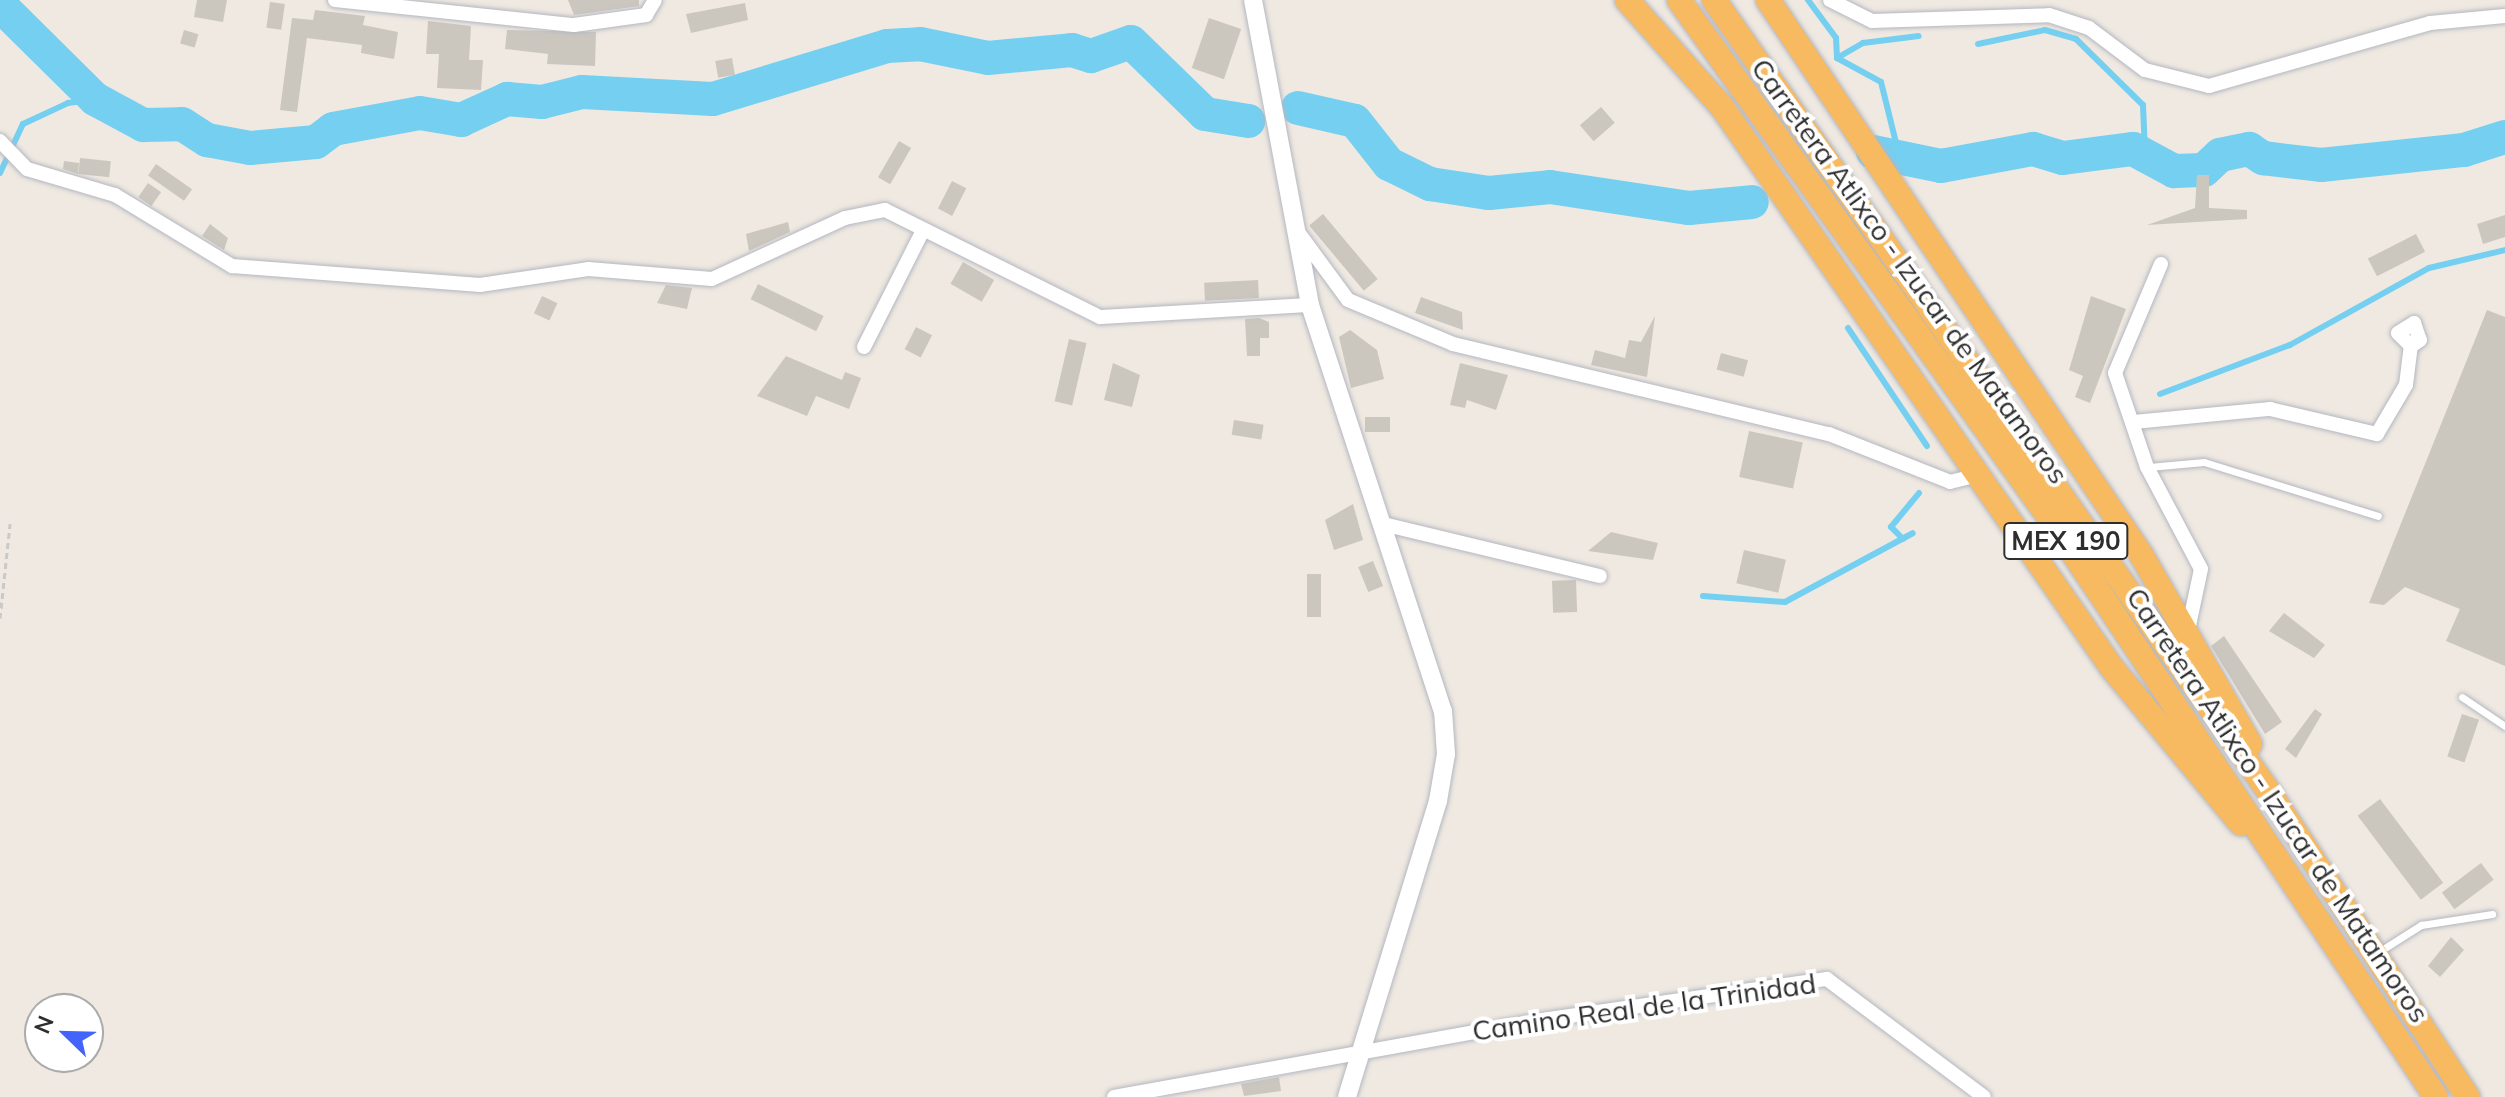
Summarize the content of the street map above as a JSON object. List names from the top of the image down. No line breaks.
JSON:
{"streets":{"highway":["Carretera Atlixco - Izucar de Matamoros","MEX 190"],"street":["Camino Real de la Trinidad"]},"north":"top left"}
